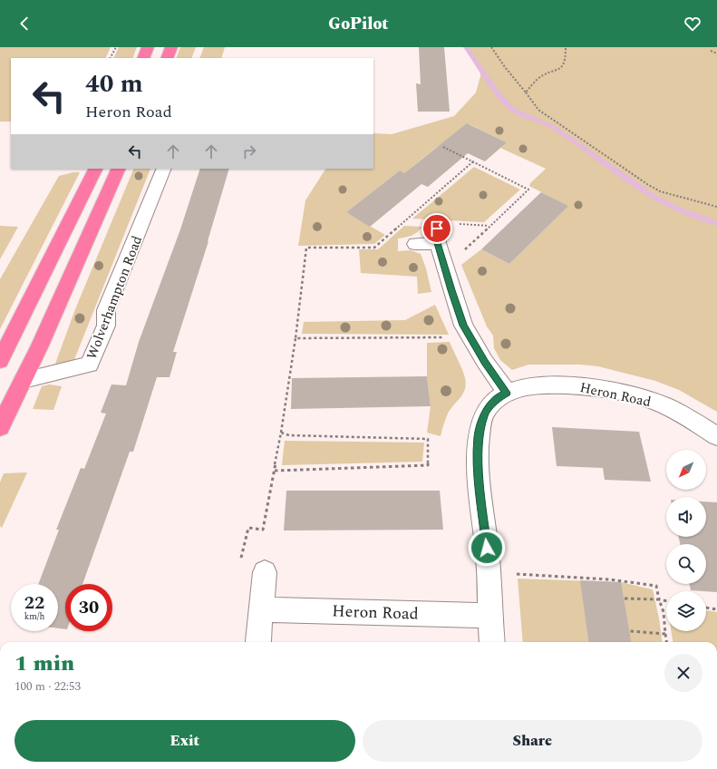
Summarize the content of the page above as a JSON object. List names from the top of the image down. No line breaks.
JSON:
{"streets":{"street":["Wolverhampton Road","Heron Road"]},"north":"bottom left","page":{"header":"GoPilot","turn":["40 m","Heron Road"],"speed":"22 km/h","limit":"30","heading":["1 min","100 m · 22:53"],"buttons":["Exit","Share"]}}
